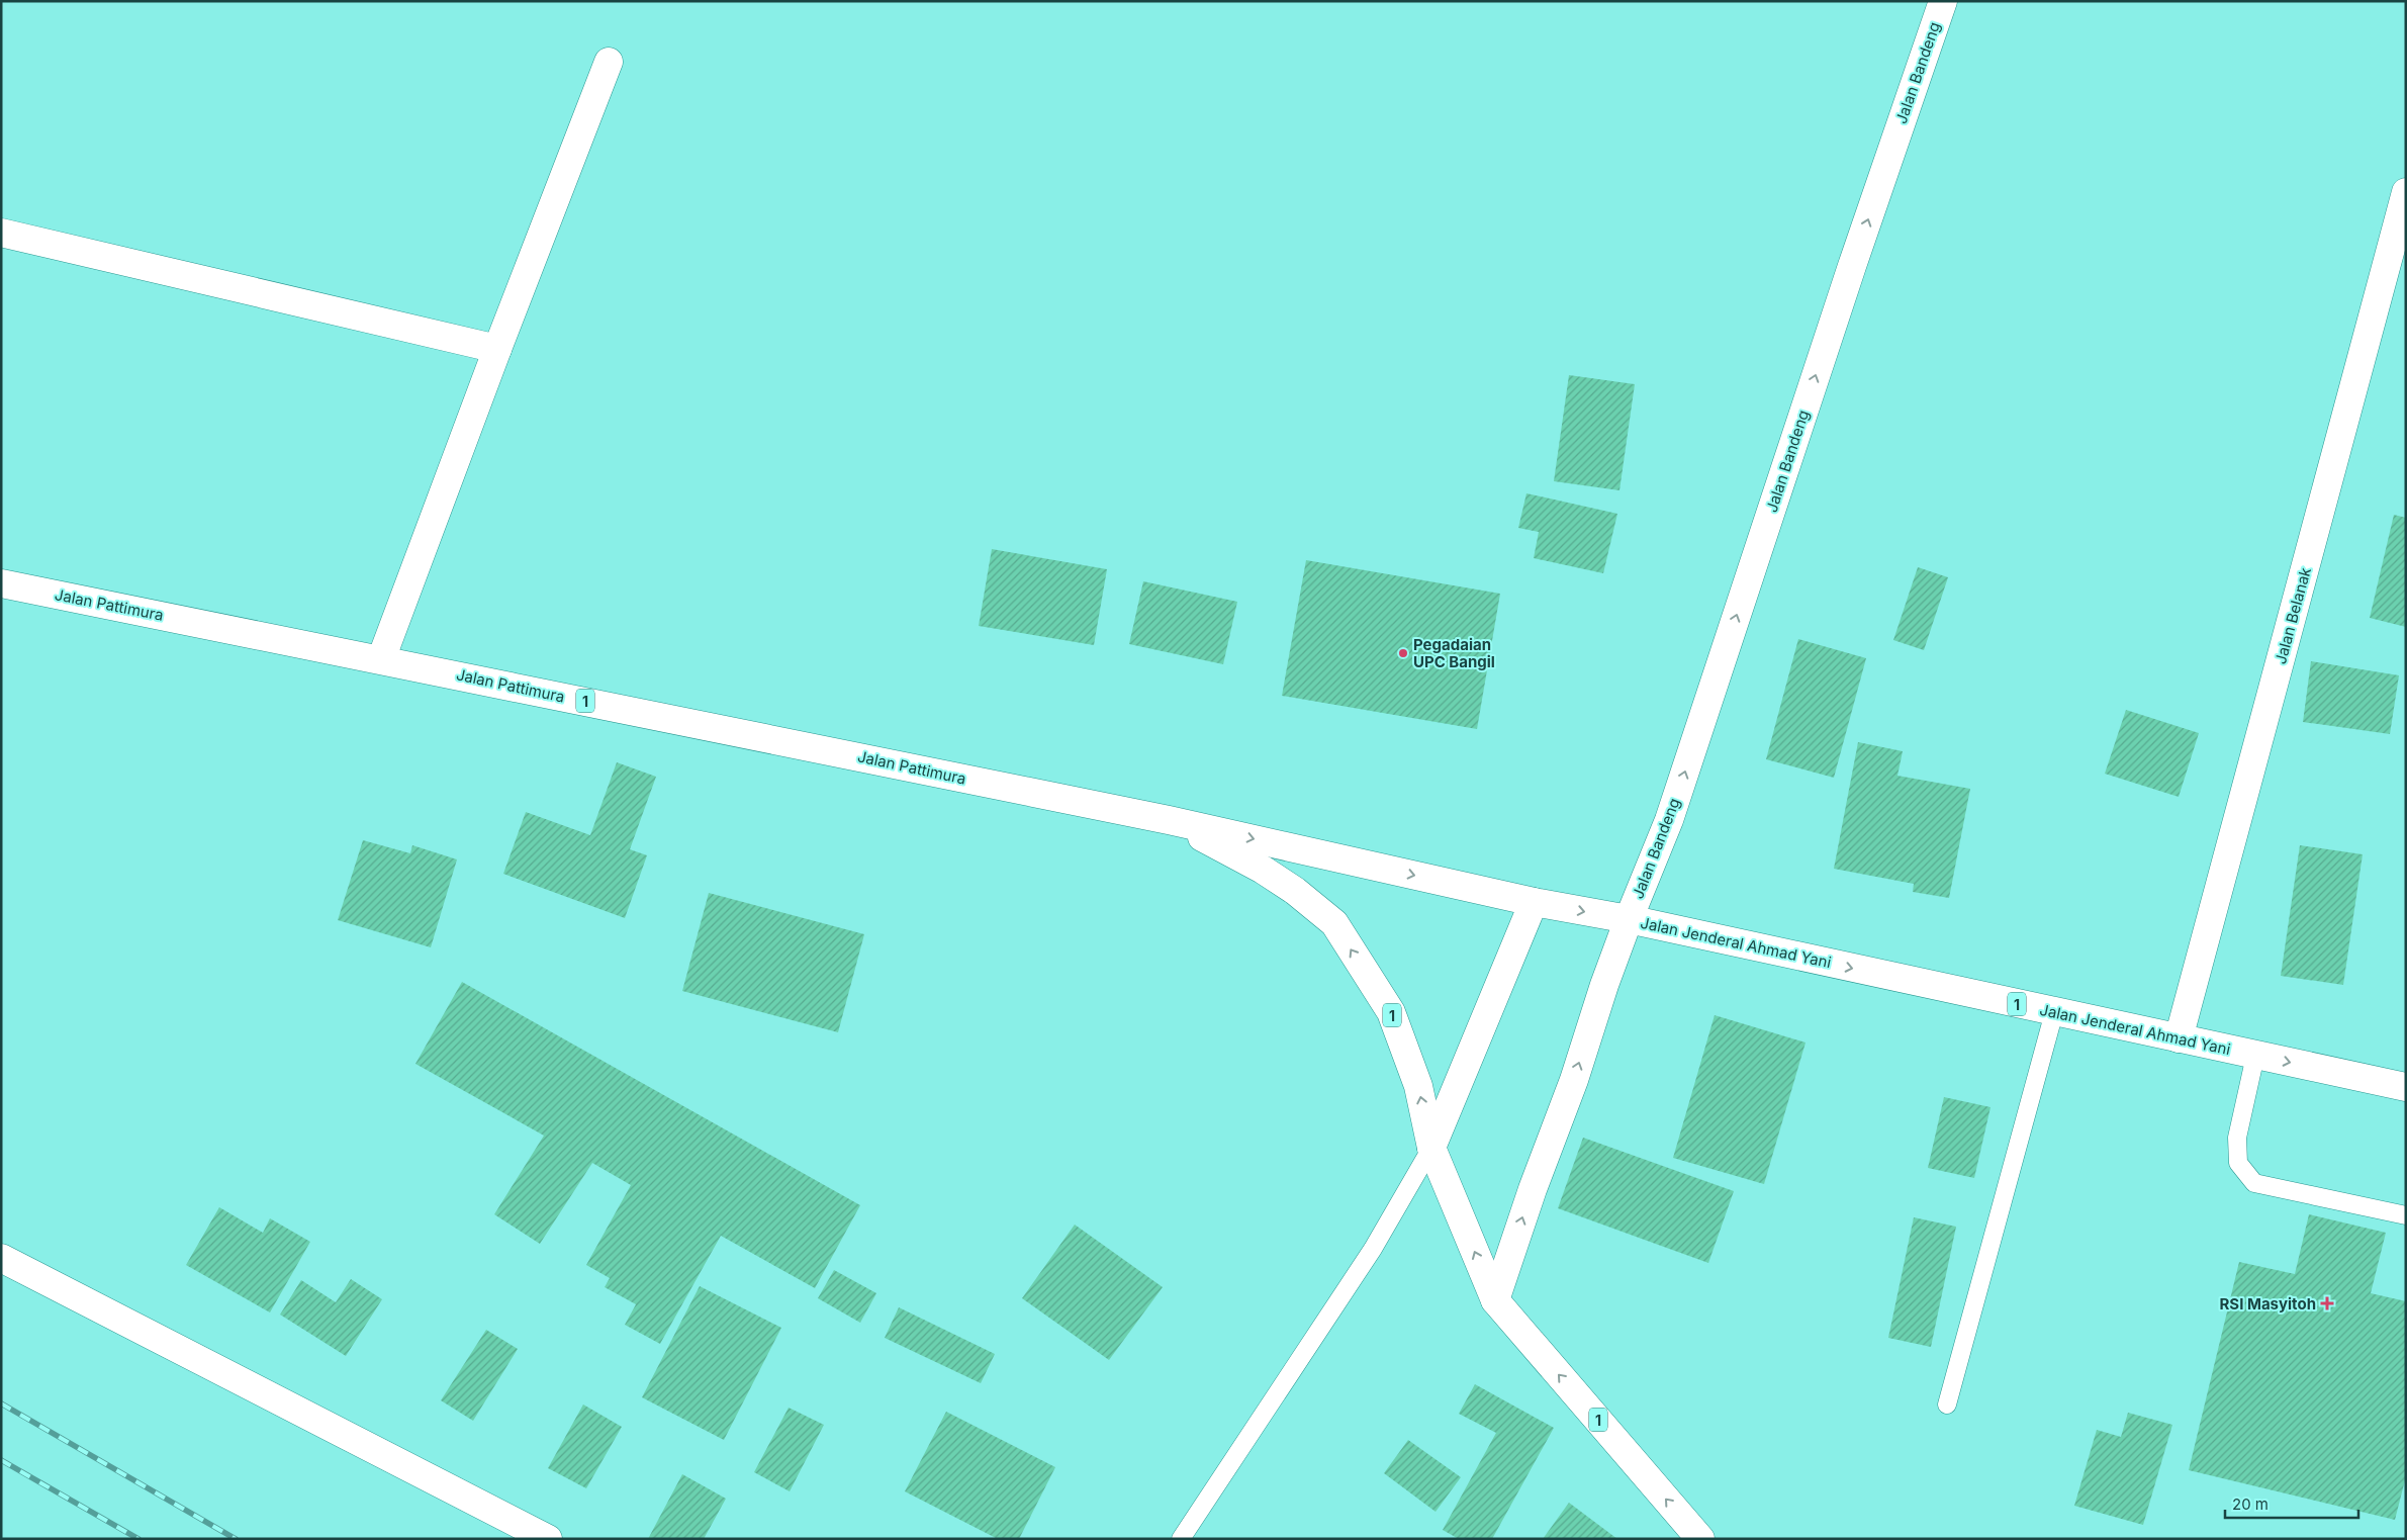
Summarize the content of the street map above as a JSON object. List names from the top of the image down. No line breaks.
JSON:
{"streets":{"main road":["Jalan Bandeng","Jalan Pattimura","Jalan Belanak","1","Jalan Jenderal Ahmad Yani"]},"crossings":[["Jalan Bandeng","1"],["Jalan Bandeng","Jalan Jenderal Ahmad Yani"],["Jalan Pattimura","1"],["Jalan Belanak","Jalan Jenderal Ahmad Yani"],["1","Jalan Jenderal Ahmad Yani"]],"one_way":["Jalan Bandeng","Jalan Jenderal Ahmad Yani"],"places":{"other":["Pegadaian UPC Bangil"],"health":["RSI Masyitoh"]},"scale_bar":"20 m"}
